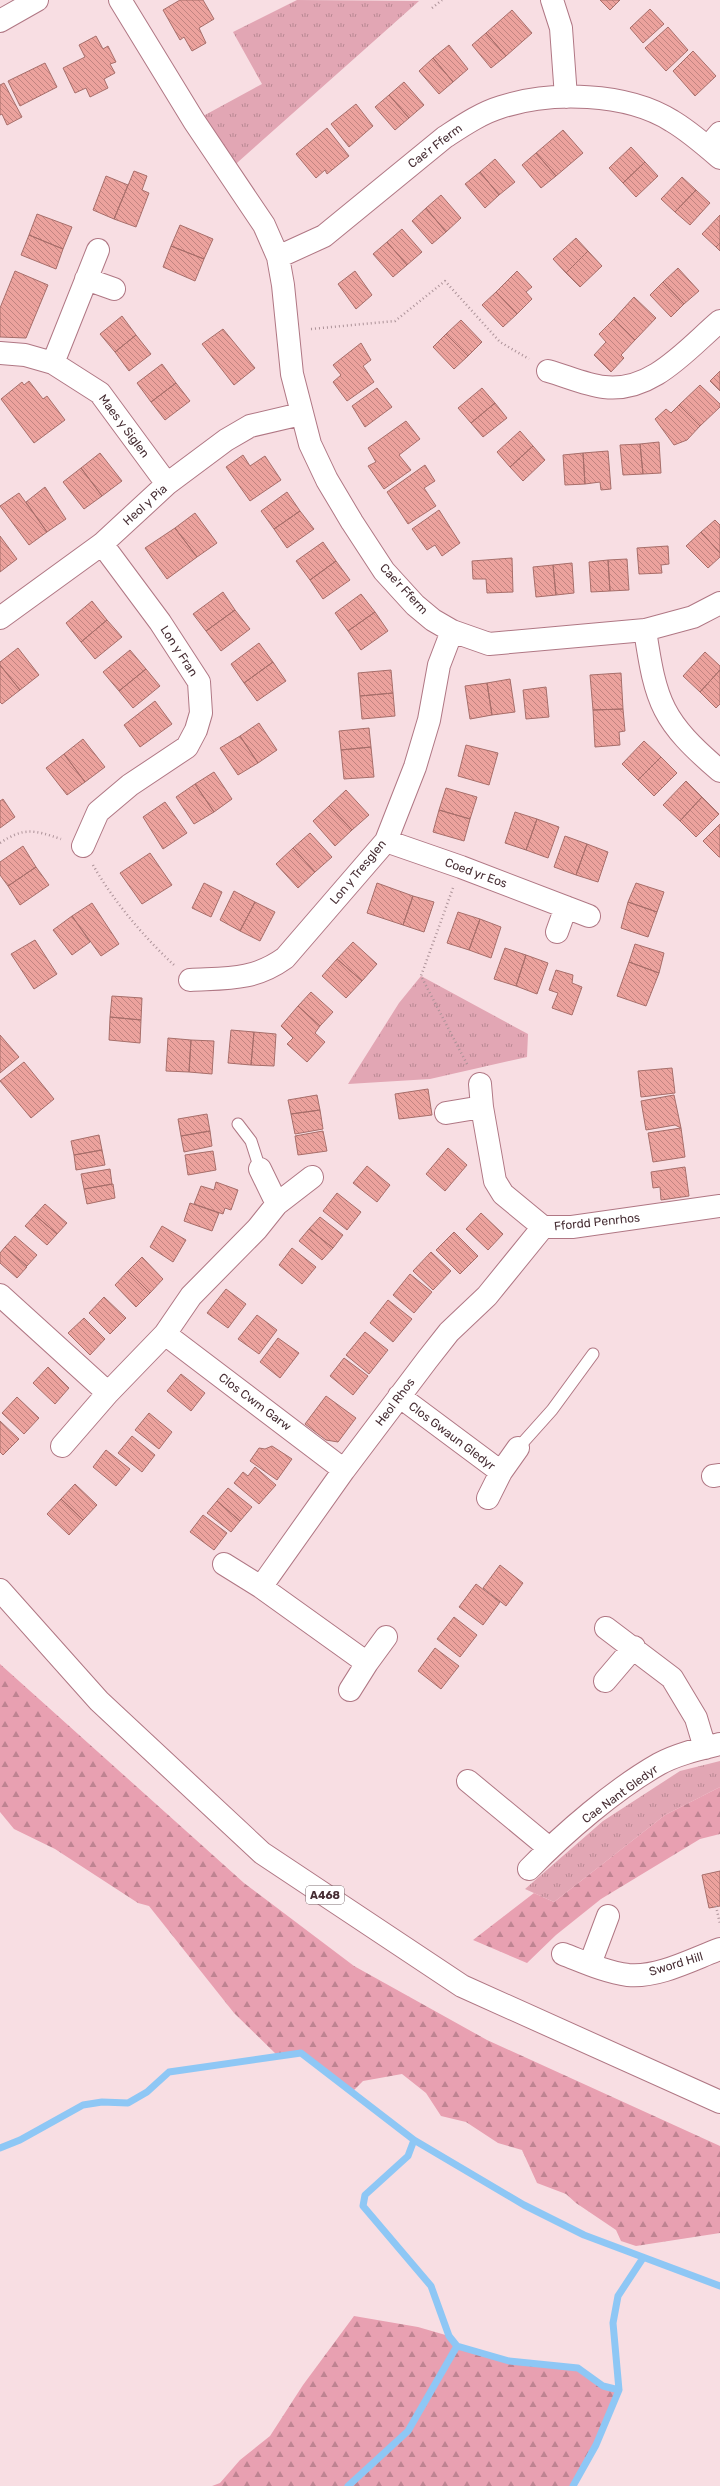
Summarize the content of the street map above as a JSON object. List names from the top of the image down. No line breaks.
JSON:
{"streets":{"street":["Cae'r Fferm","Maes y Siglen","Heol y Pia","Lon y Fran","Lon y Tresglen","Coed yr Eos","Ffordd Penrhos","Clos Cwm Garw","Heol Rhos","Clos Gwaun Gledyr","Cae Nant Gledyr","A468","Sword Hill"]},"crossings":[["Cae'r Fferm","Heol y Pia"],["Cae'r Fferm","Lon y Tresglen"],["Maes y Siglen","Heol y Pia"],["Heol y Pia","Lon y Fran"],["Lon y Tresglen","Coed yr Eos"],["Ffordd Penrhos","Heol Rhos"],["Clos Cwm Garw","Heol Rhos"],["Heol Rhos","Clos Gwaun Gledyr"]]}
